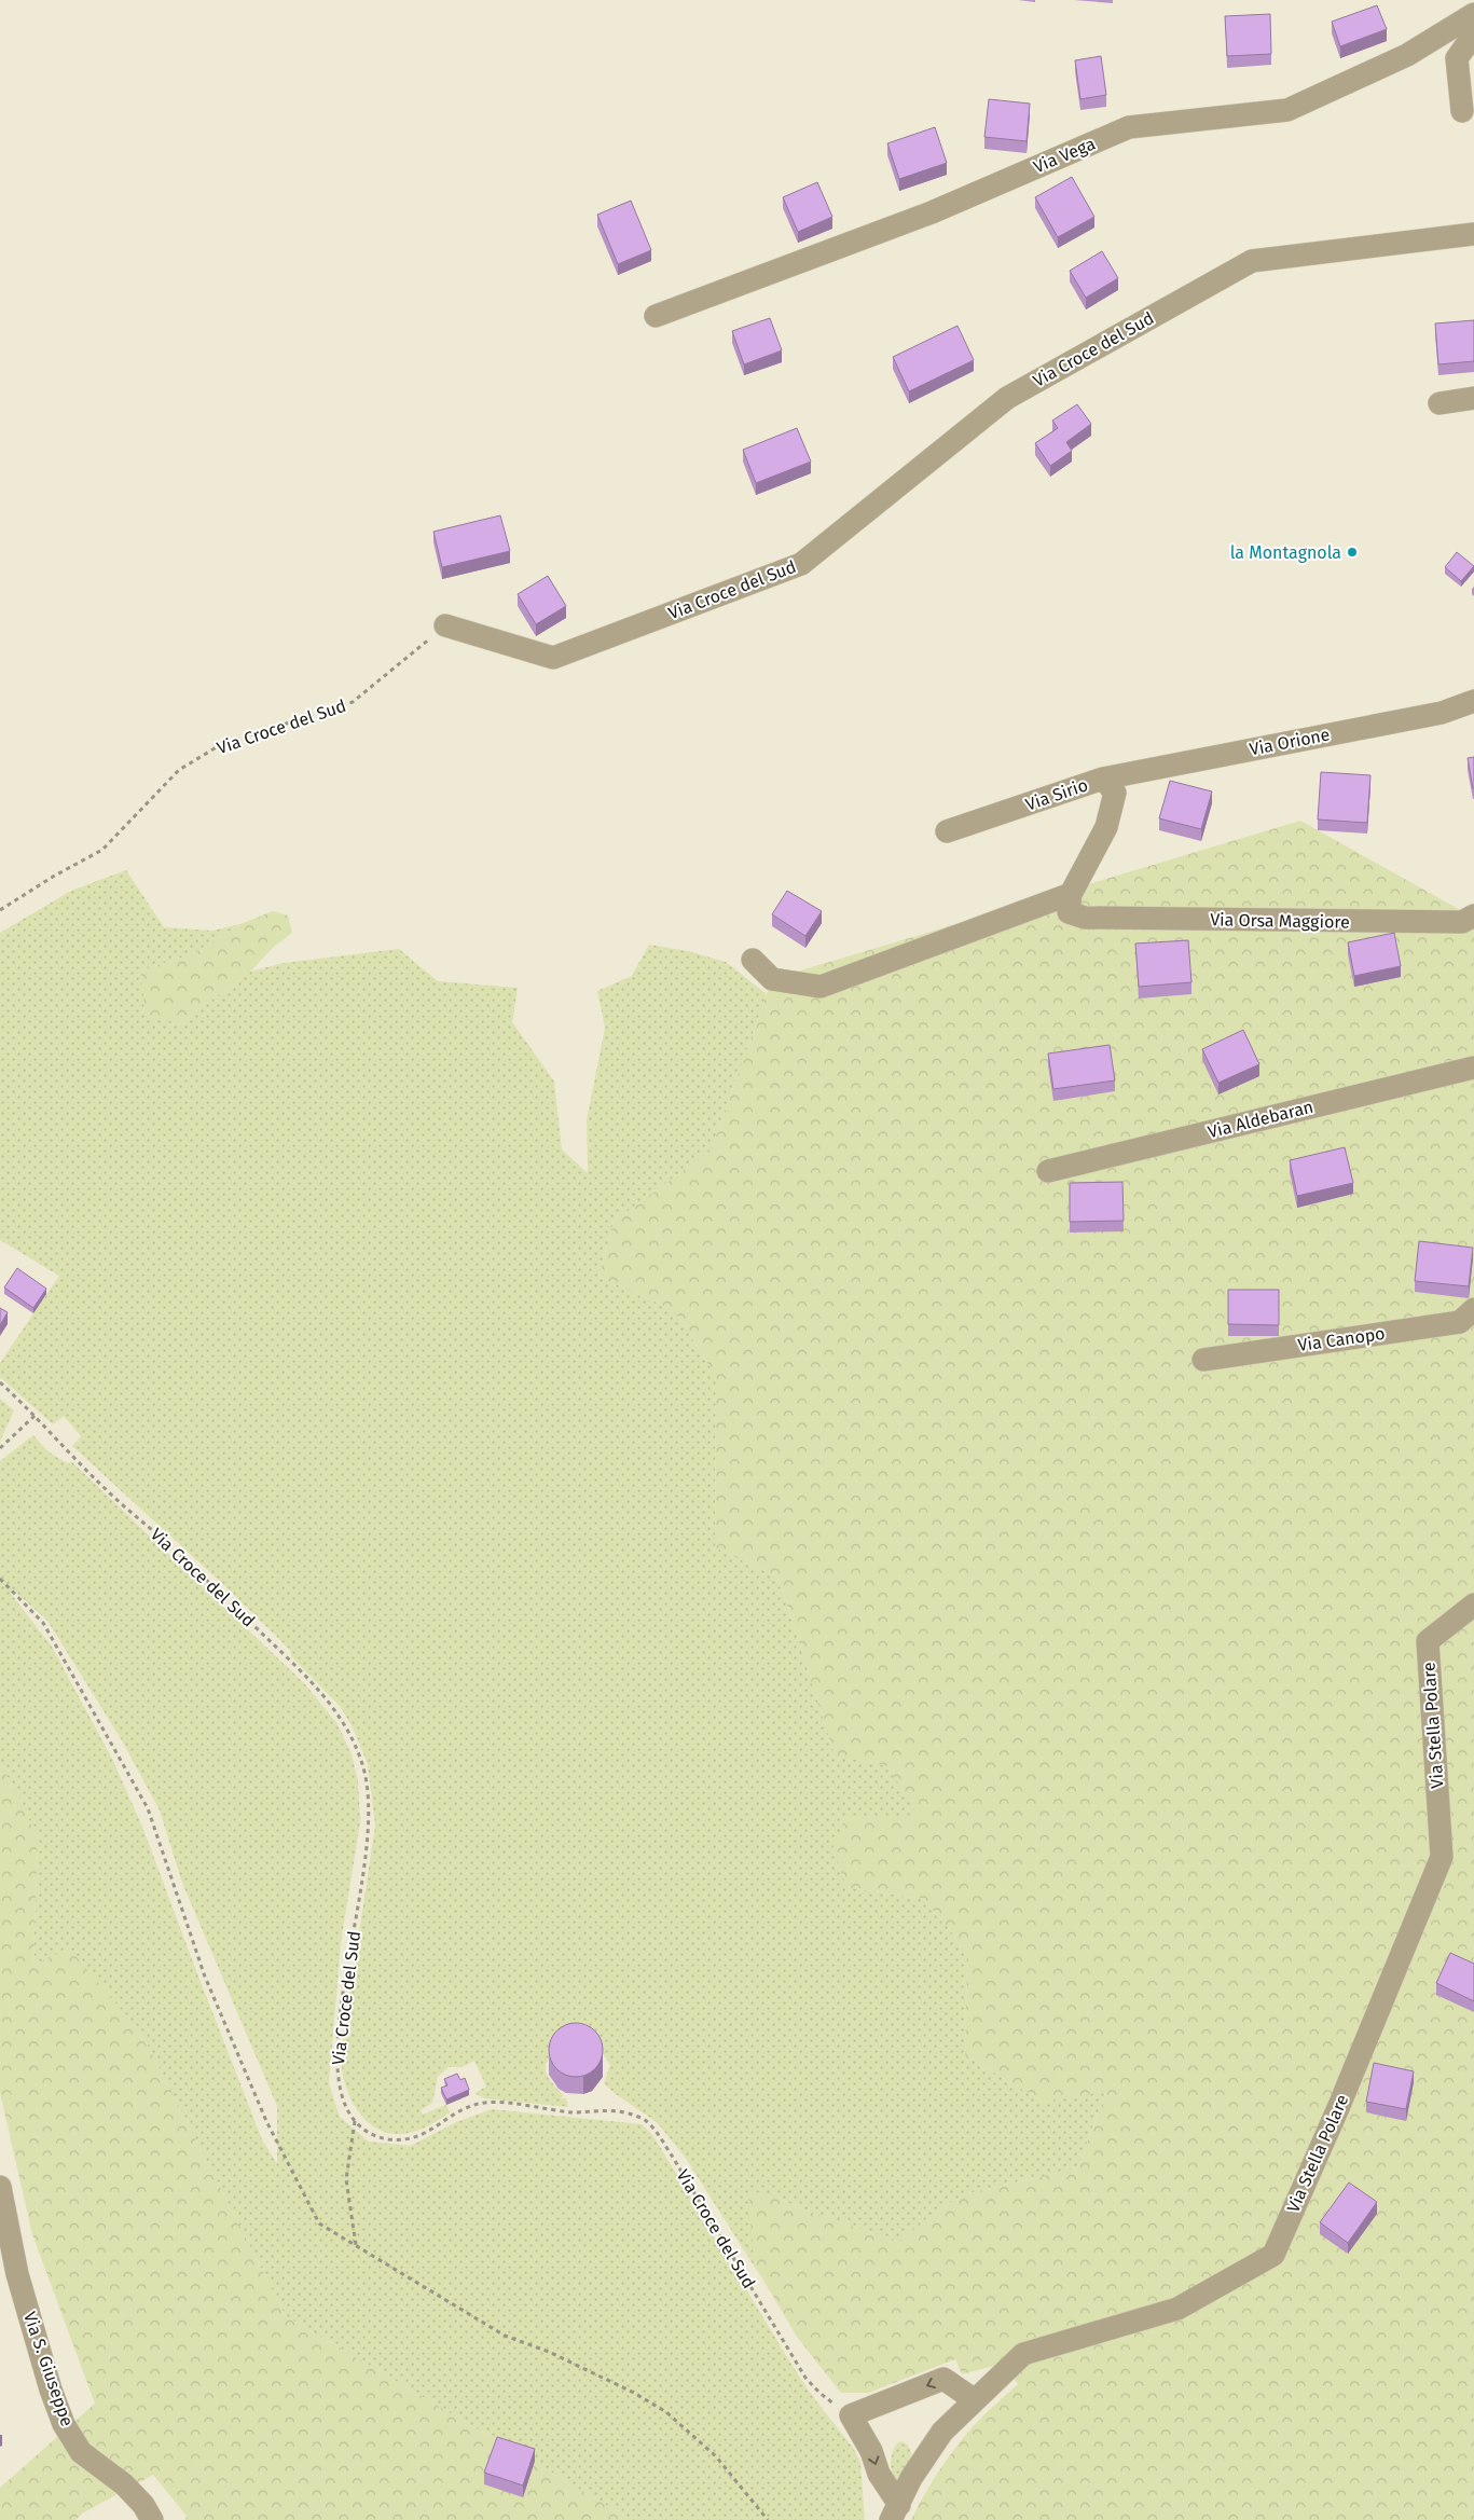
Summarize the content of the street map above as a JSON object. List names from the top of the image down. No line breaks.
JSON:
{"streets":{"street":["Via Vega","Via Croce del Sud","Via Orione","Via Sirio","Via Orsa Maggiore","Via Aldebaran","Via Canopo","Via Stella Polare","Via S. Giuseppe"]},"crossings":[["Via Orione","Via Sirio"],["Via Sirio","Via Orsa Maggiore"]],"places":["la Montagnola"]}
